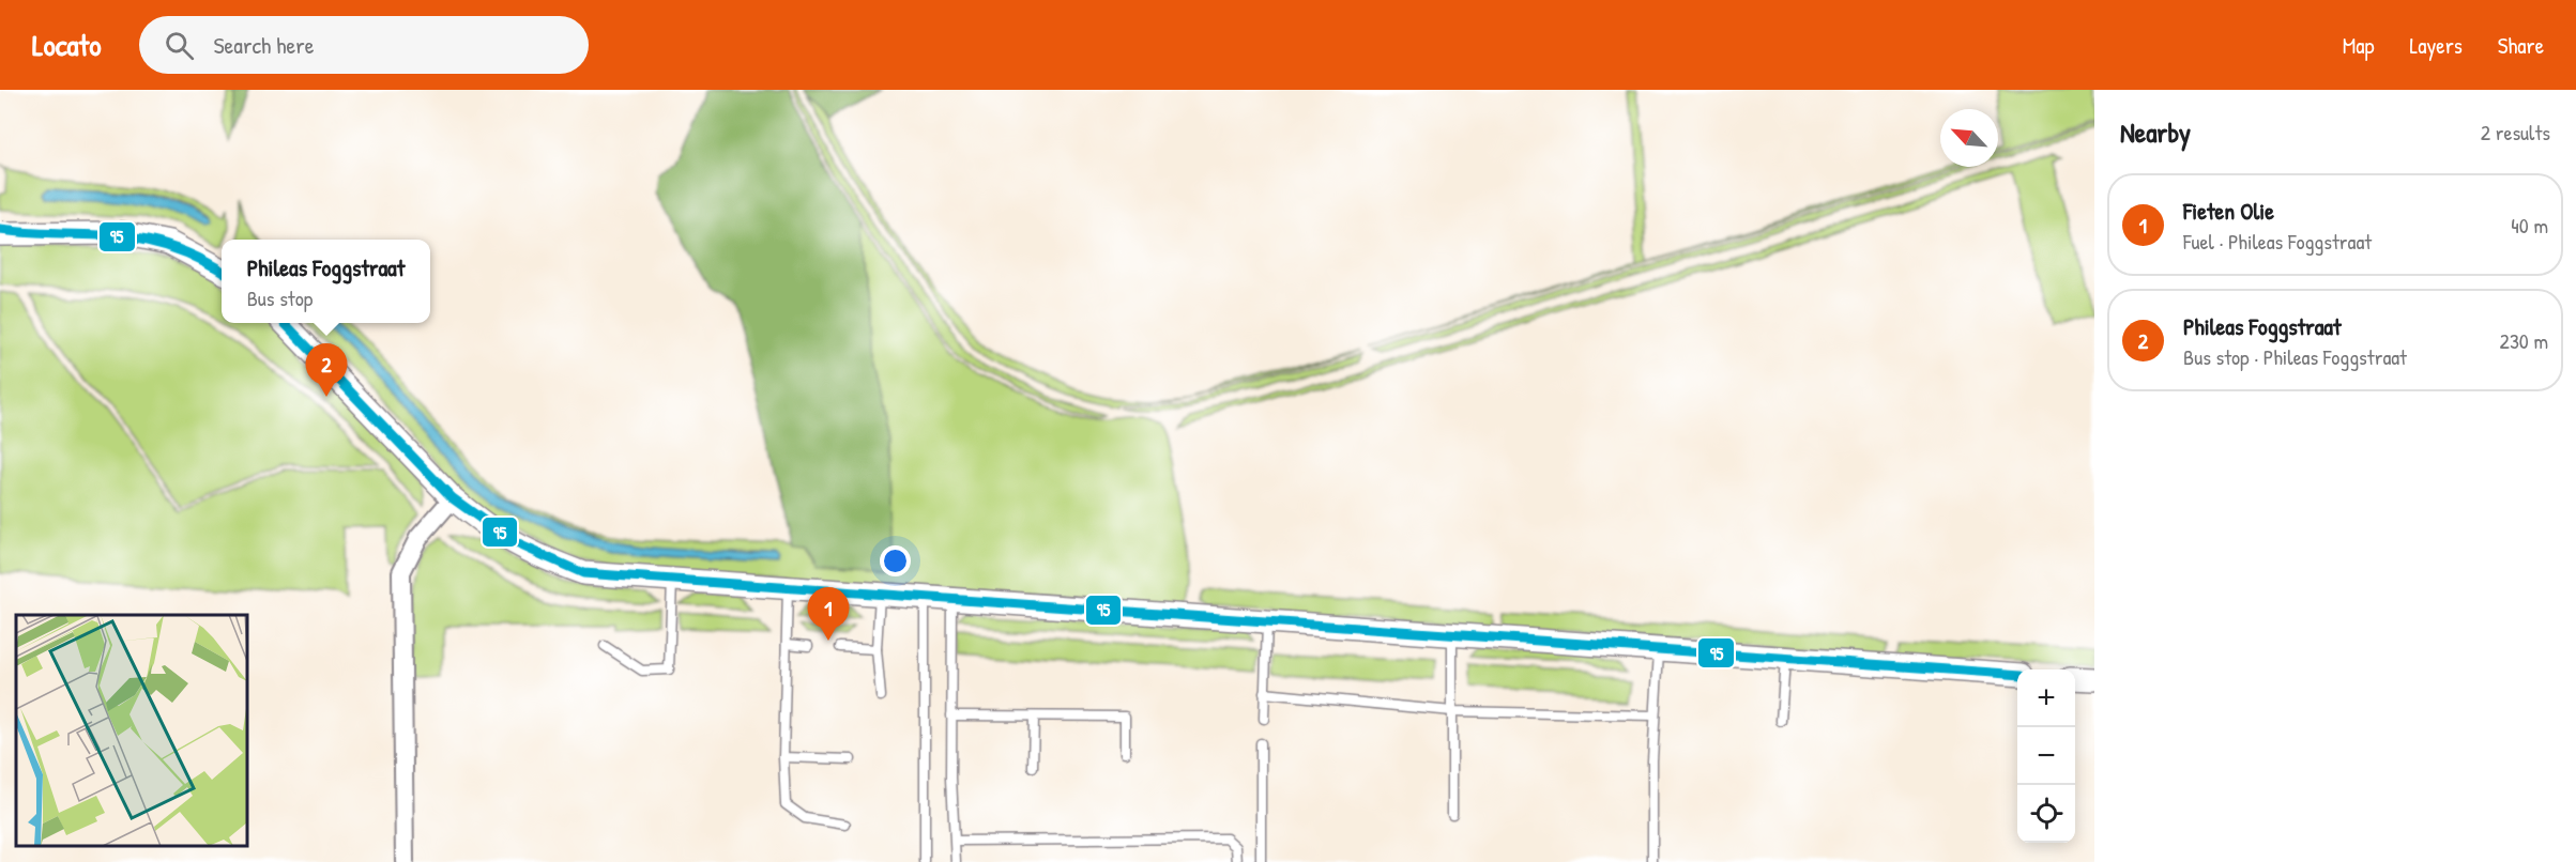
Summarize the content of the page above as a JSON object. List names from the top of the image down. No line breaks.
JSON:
{"lines":["transit line 95"],"north":"top left","page":{"header":"Locato","search":"Search here","nav":["Map","Layers","Share"],"heading":["Nearby","2 results"],"list":[{"mark":"1","name":"Fieten Olie","note":"Fuel · Phileas Foggstraat","value":"40 m"},{"mark":"2","name":"Phileas Foggstraat","note":"Bus stop · Phileas Foggstraat","value":"230 m"}],"popup":["Phileas Foggstraat","Bus stop"],"pins":["2","1"],"map_buttons":["+","−"]}}
